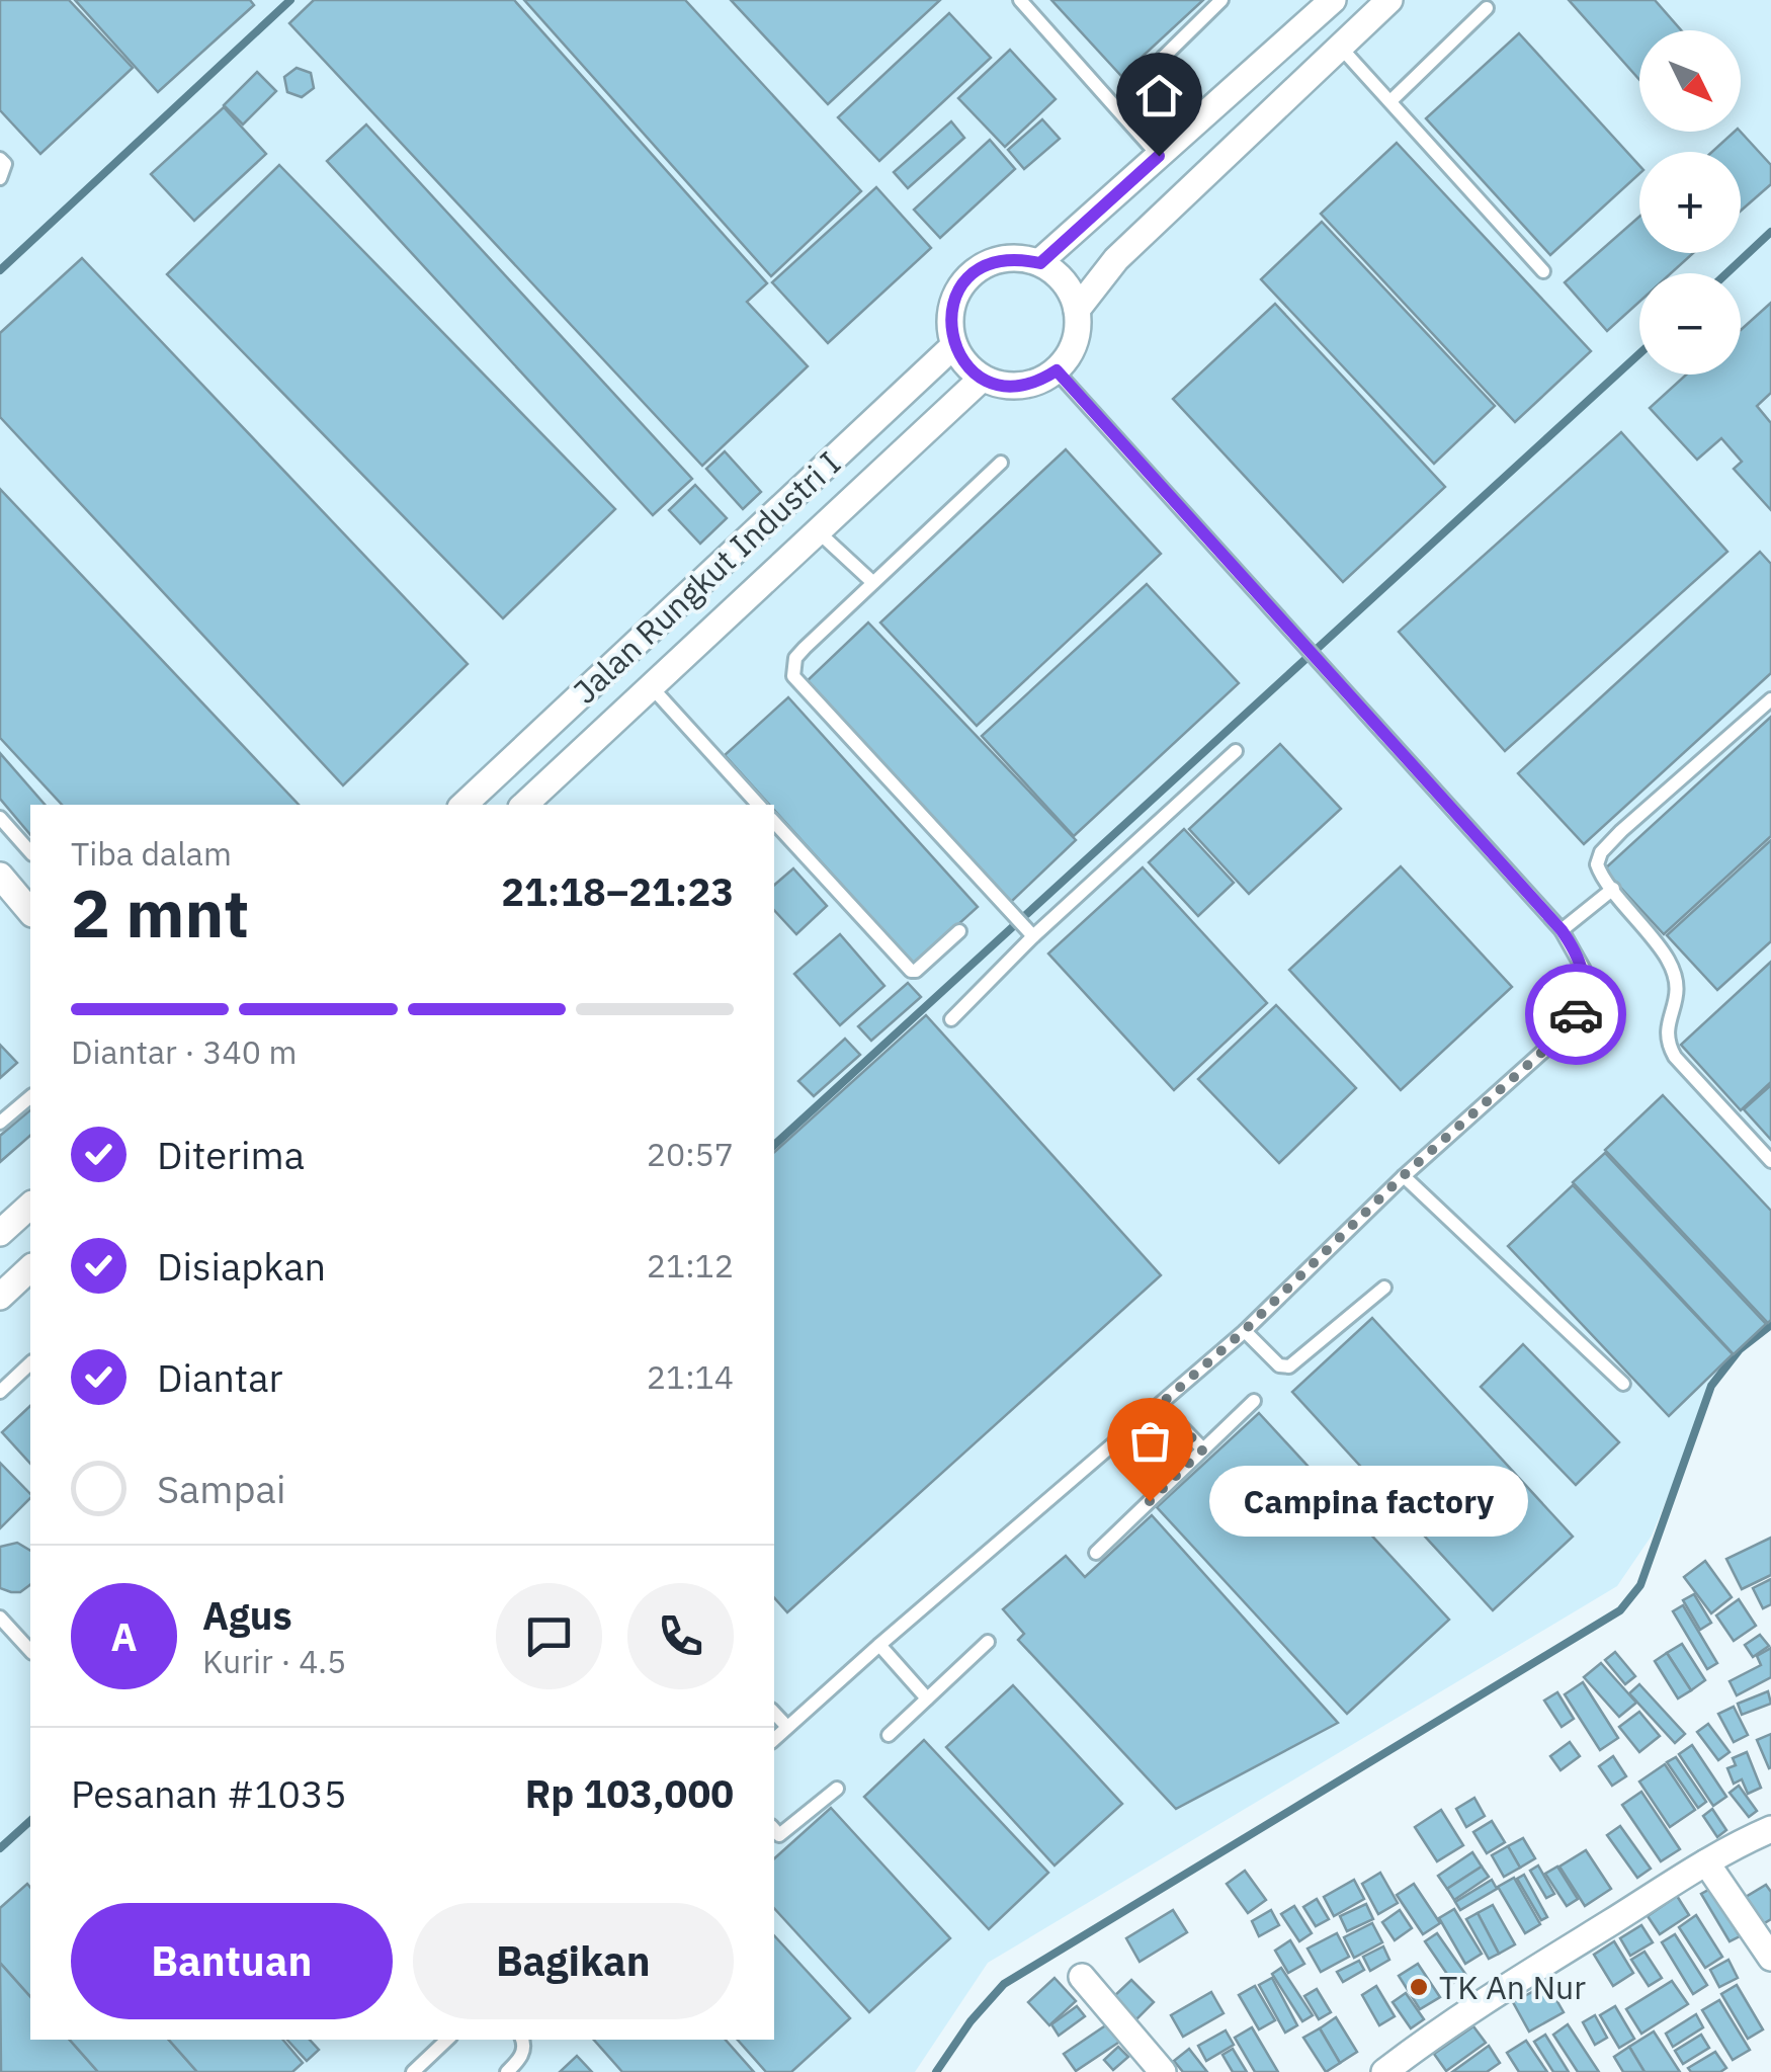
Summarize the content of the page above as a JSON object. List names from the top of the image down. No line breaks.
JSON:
{"streets":{"street":["Jalan Rungkut Industri I"]},"places":["Campina factory","TK An Nur"],"north":"bottom right","page":{"map_buttons":["+","−"],"heading":["2 mnt","Tiba dalam","21:18–21:23"],"panel":["Agus","Kurir · 4.5","Pesanan #1035","Rp 103,000"],"bar":"Diantar · 340 m","list":[["Diterima","20:57"],["Disiapkan","21:12"],["Diantar","21:14"],"Sampai"],"bubble":"Campina factory","round":"A","buttons":["Bantuan","Bagikan"]}}
